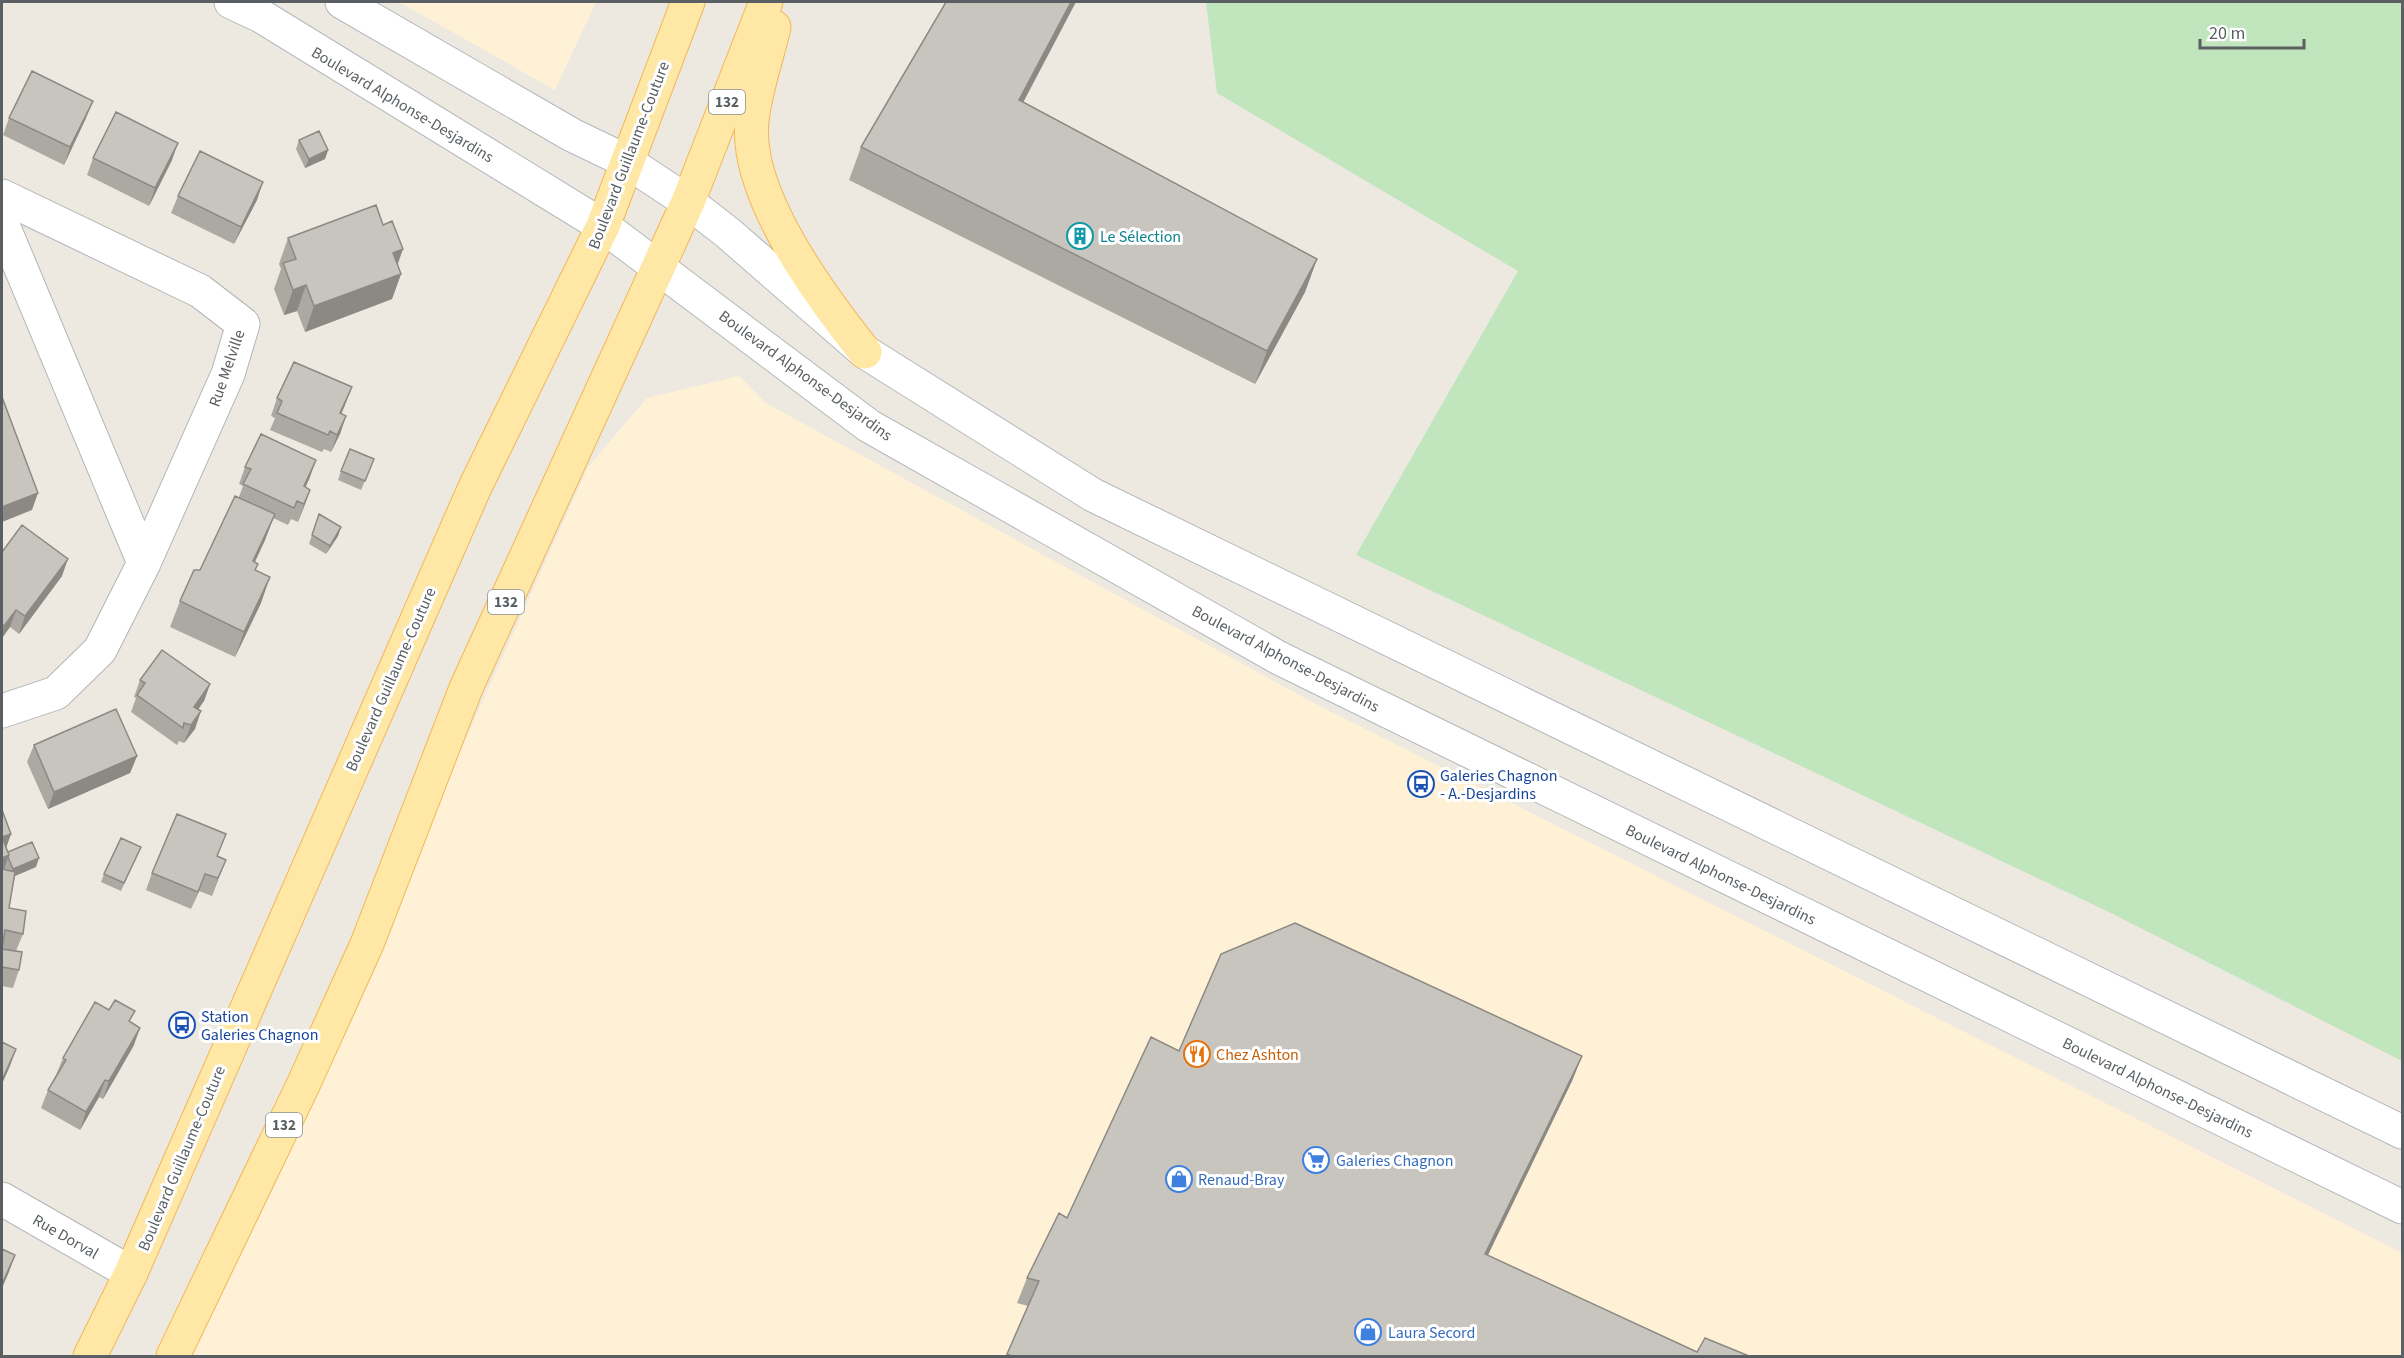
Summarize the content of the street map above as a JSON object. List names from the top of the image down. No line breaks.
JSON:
{"streets":{"main road":["132","Boulevard Alphonse-Desjardins","Boulevard Guillaume-Couture","Rue Melville","Rue Dorval"]},"crossings":[["132","Boulevard Alphonse-Desjardins"],["Boulevard Alphonse-Desjardins","Boulevard Guillaume-Couture"],["Boulevard Guillaume-Couture","Rue Dorval"]],"places":{"building":["Le Sélection"],"bus stop":["Galeries Chagnon - A.-Desjardins","Station Galeries Chagnon"],"restaurant":["Chez Ashton"],"supermarket":["Galeries Chagnon"],"shop":["Renaud-Bray","Laura Secord"]},"scale_bar":"20 m"}
